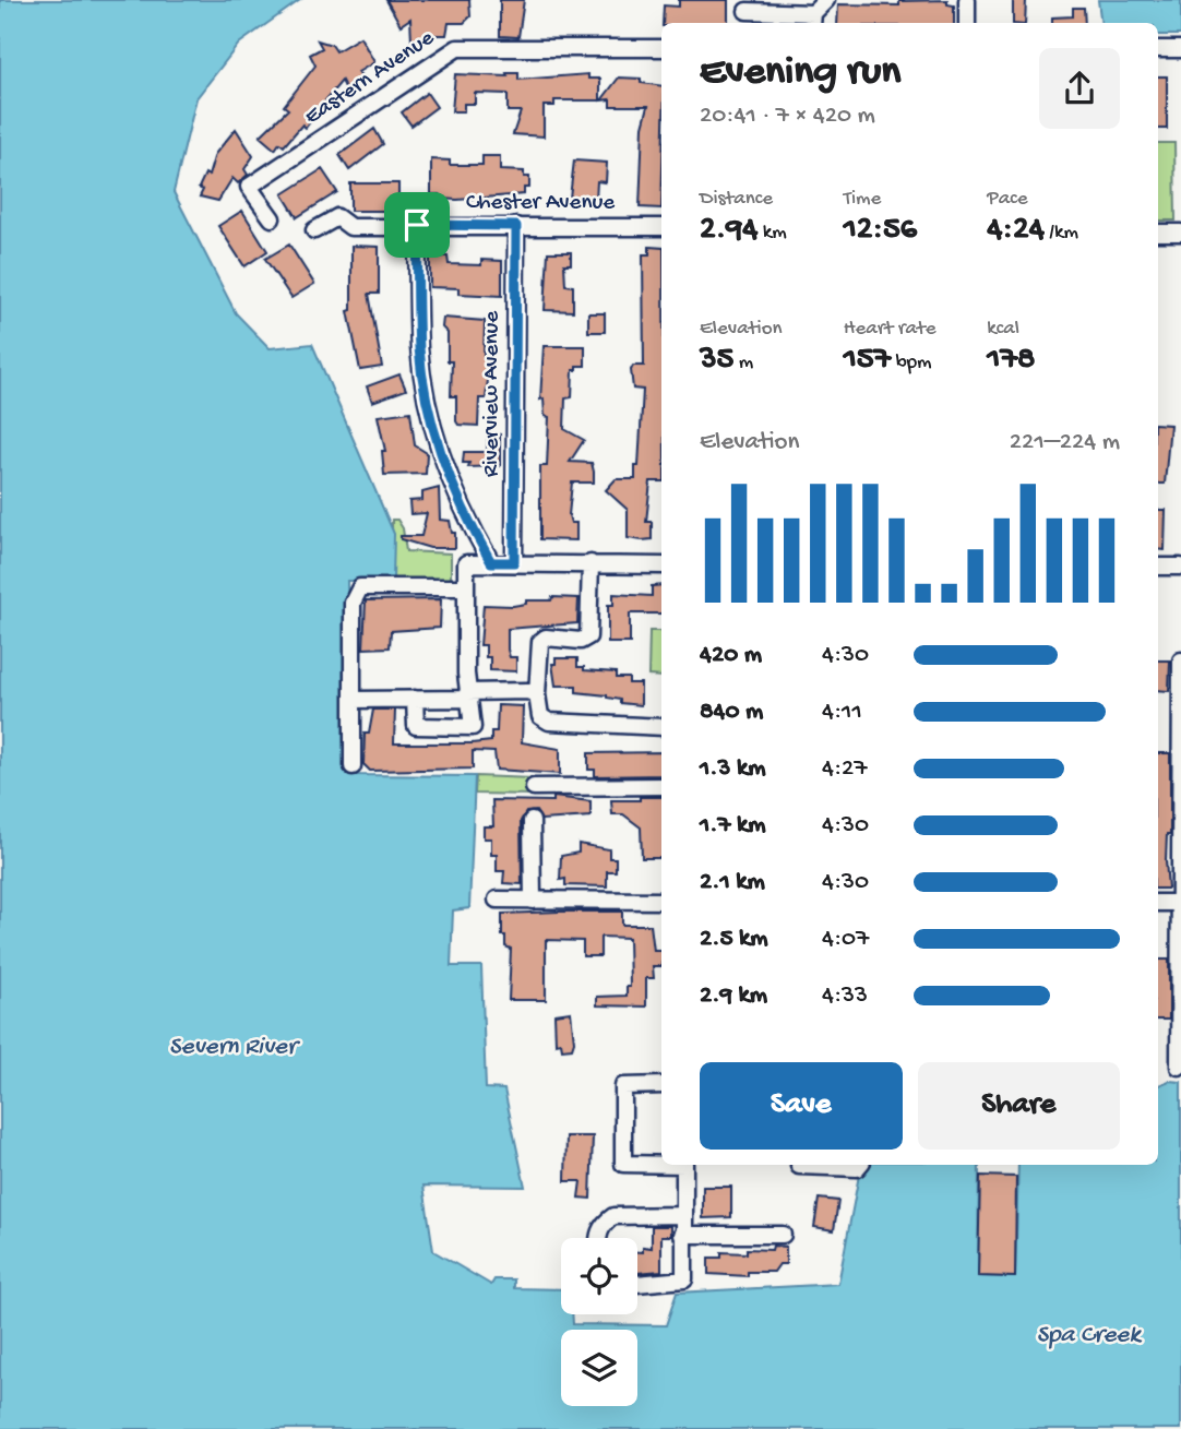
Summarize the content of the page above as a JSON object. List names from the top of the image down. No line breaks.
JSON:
{"streets":{"street":["Eastern Avenue","Chester Avenue","Riverview Avenue"]},"crossings":[["Chester Avenue","Riverview Avenue"]],"water":["Severn River","Spa Creek"],"page":{"heading":["Evening run","20:41 · 7 × 420 m"],"stats":[["Distance","2.94 km"],["Time","12:56"],["Pace","4:24 /km"],["Elevation","35 m"],["Heart rate","157 bpm"],["kcal","178"]],"chart":["Elevation","221–224 m"],"list":[{"name":"420 m","note":"4:30"},{"name":"840 m","note":"4:11"},{"name":"1.3 km","note":"4:27"},{"name":"1.7 km","note":"4:30"},{"name":"2.1 km","note":"4:30"},{"name":"2.5 km","note":"4:07"},{"name":"2.9 km","note":"4:33"}],"buttons":["Save","Share"]}}
